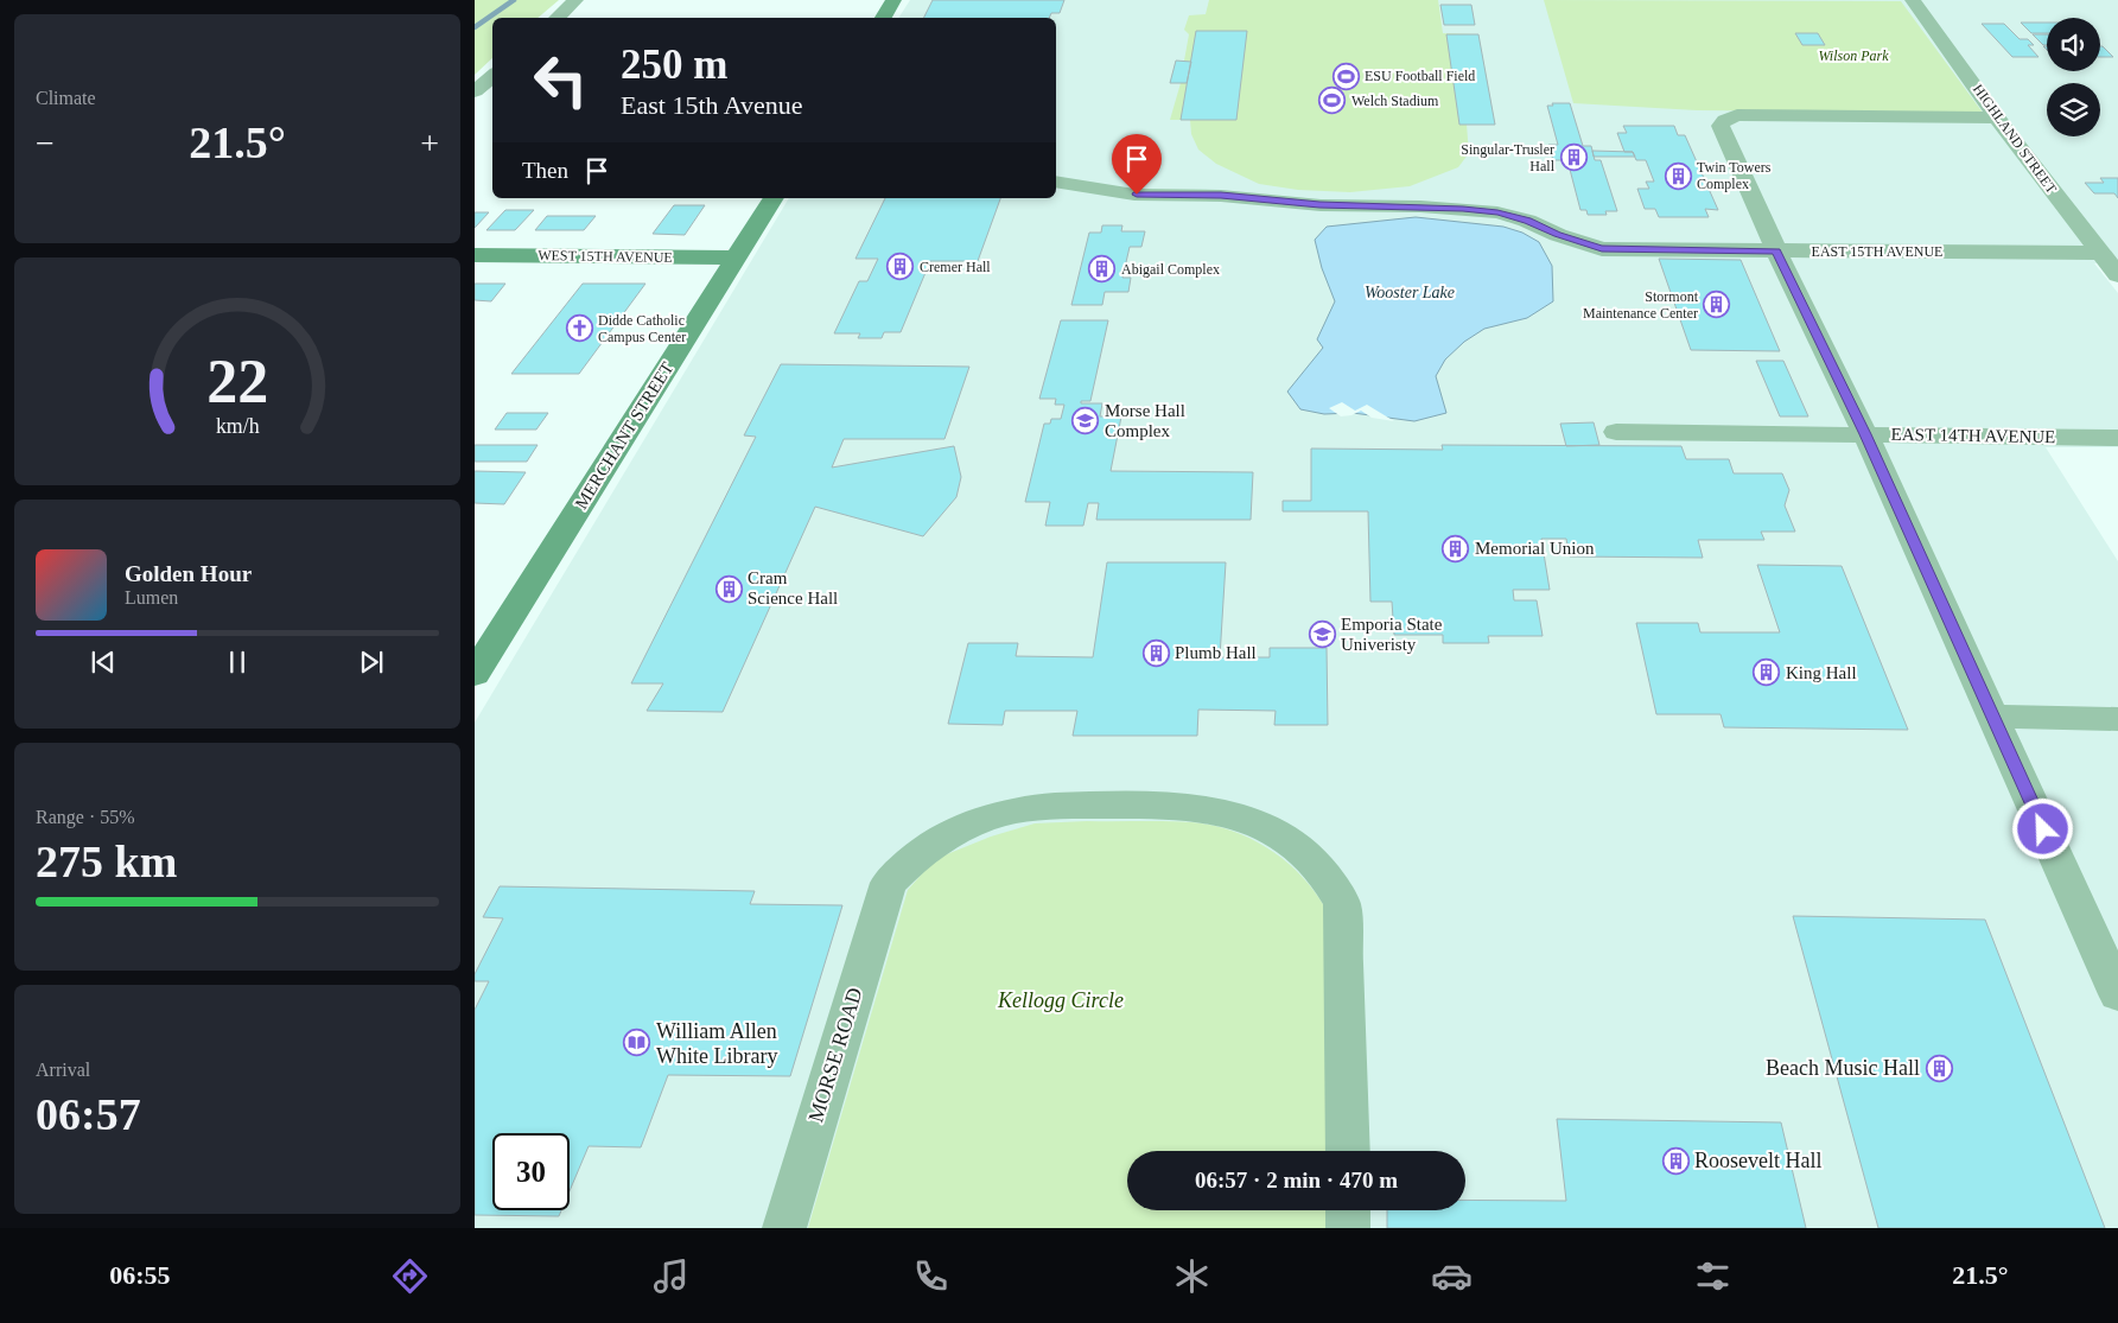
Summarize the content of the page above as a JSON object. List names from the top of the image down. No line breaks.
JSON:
{"streets":{"main road":["WEST 15TH AVENUE","MERCHANT STREET"],"street":["HIGHLAND STREET","EAST 15TH AVENUE","EAST 14TH AVENUE","MORSE ROAD"]},"crossings":[["HIGHLAND STREET","EAST 15TH AVENUE"],["WEST 15TH AVENUE","MERCHANT STREET"]],"water":["Wooster Lake"],"parks":["Wilson Park","Kellogg Circle"],"places":{"sports":["ESU Football Field","Welch Stadium"],"building":["Singular-Trusler Hall","Twin Towers Complex","Cremer Hall","Abigail Complex","Stormont Maintenance Center","Memorial Union","Cram Science Hall","Plumb Hall","King Hall","Beach Music Hall","Roosevelt Hall"],"church":["Didde Catholic Campus Center"],"school or university":["Morse Hall Complex","Emporia State Univeristy"],"library":["William Allen White Library"]},"page":{"tile":["Climate",["Range · 55%","275 km"],["Arrival","06:57"]],"turn":["250 m","East 15th Avenue"],"heat":["−","21.5°","+"],"then":"Then","song":["Golden Hour","Lumen"],"limit":"30","trip":"06:57 · 2 min · 470 m","tabs":["06:55","21.5°"],"gauge":["22","km/h"]}}
